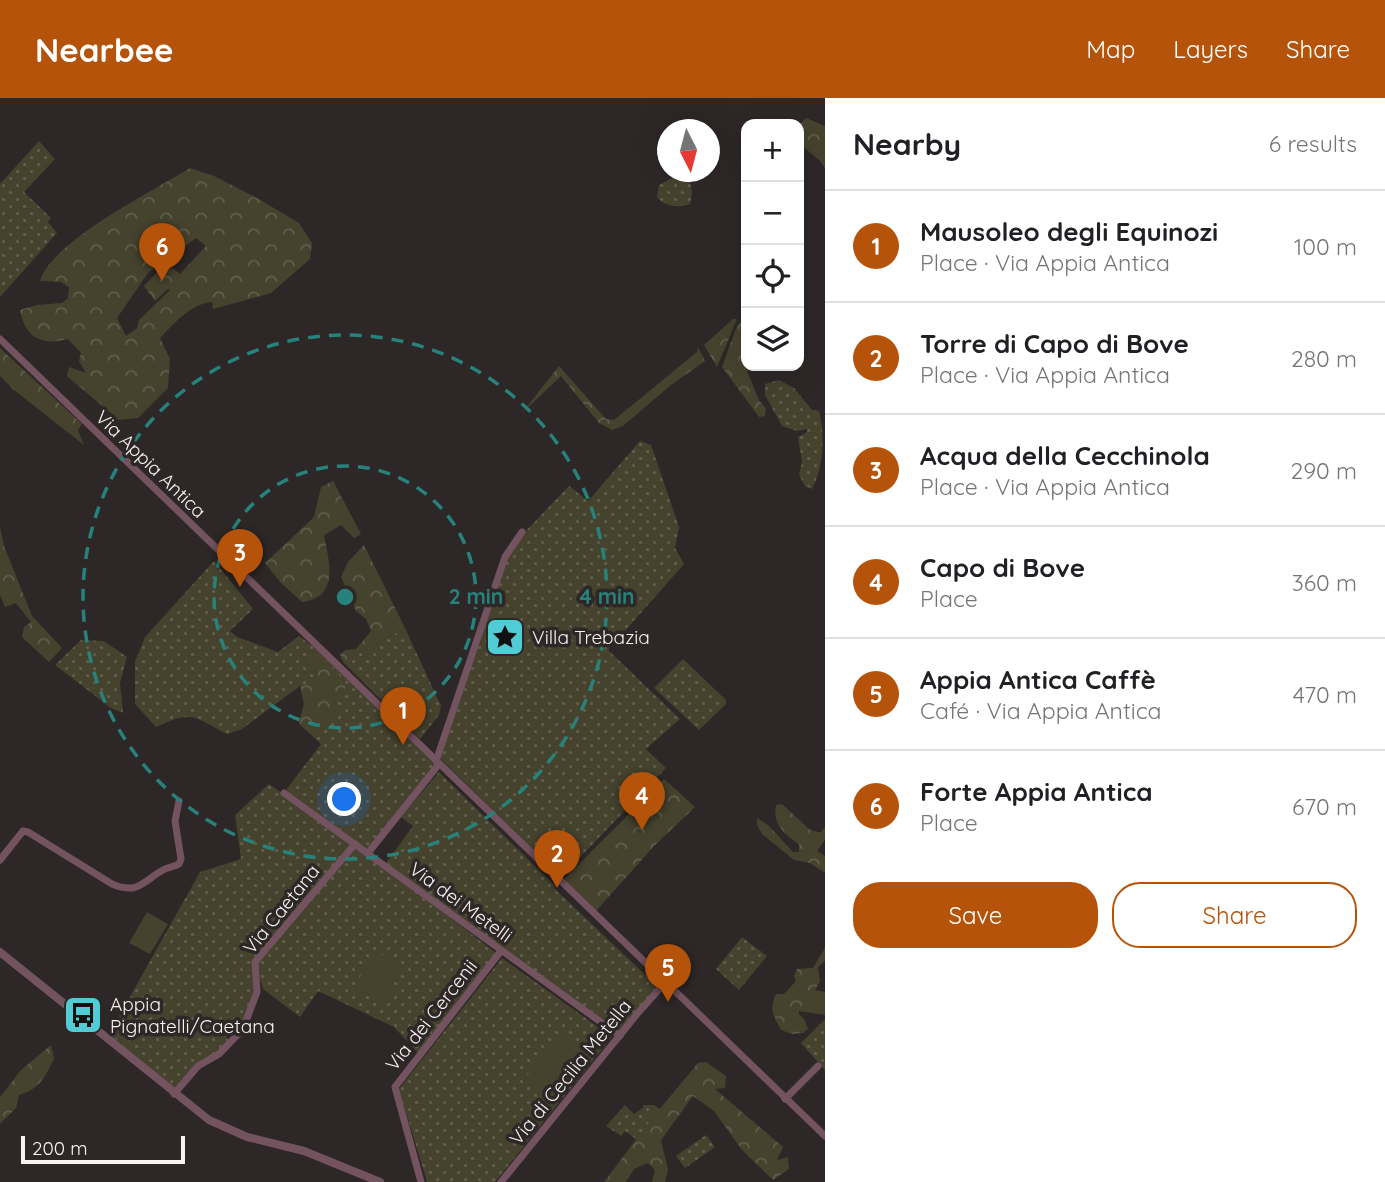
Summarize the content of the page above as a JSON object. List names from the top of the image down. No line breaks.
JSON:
{"streets":{"street":["Via Appia Antica","Via dei Metelli","Via Caetana","Via dei Cercenii","Via di Cecilia Metella"]},"crossings":[["Via Appia Antica","Via di Cecilia Metella"],["Via dei Metelli","Via Caetana"],["Via dei Metelli","Via dei Cercenii"],["Via dei Metelli","Via di Cecilia Metella"]],"places":{"place":["Villa Trebazia"],"bus stop":["Appia Pignatelli/Caetana"]},"scale_bar":"200 m","north":"bottom","page":{"header":"Nearbee","nav":["Map","Layers","Share"],"heading":["Nearby","6 results"],"map_buttons":["+","−"],"list":[{"mark":"1","name":"Mausoleo degli Equinozi","note":"Place · Via Appia Antica","value":"100 m"},{"mark":"2","name":"Torre di Capo di Bove","note":"Place · Via Appia Antica","value":"280 m"},{"mark":"3","name":"Acqua della Cecchinola","note":"Place · Via Appia Antica","value":"290 m"},{"mark":"4","name":"Capo di Bove","note":"Place","value":"360 m"},{"mark":"5","name":"Appia Antica Caffè","note":"Café · Via Appia Antica","value":"470 m"},{"mark":"6","name":"Forte Appia Antica","note":"Place","value":"670 m"}],"pins":["6","3","1","4","2","5"],"buttons":["Save","Share"],"scale":"200 m"},"rings":["2 min","4 min"]}
